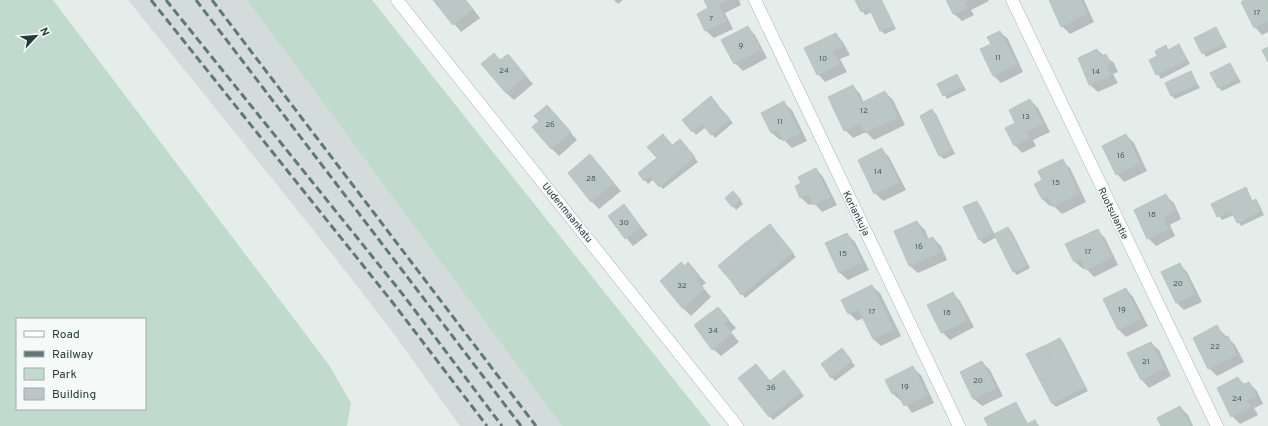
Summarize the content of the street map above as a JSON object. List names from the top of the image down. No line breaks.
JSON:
{"streets":{"street":["Uudenmaankatu","Koriankuja","Ruotsulantie"]},"house_numbers":["17","7","9","11","10","24","14","12","13","11","26","16","14","28","15","18","30","16","17","15","20","32","19","17","18","34","22","21","20","19","36","24"],"legend":["Road","Railway","Park","Building"],"north":"top right"}
